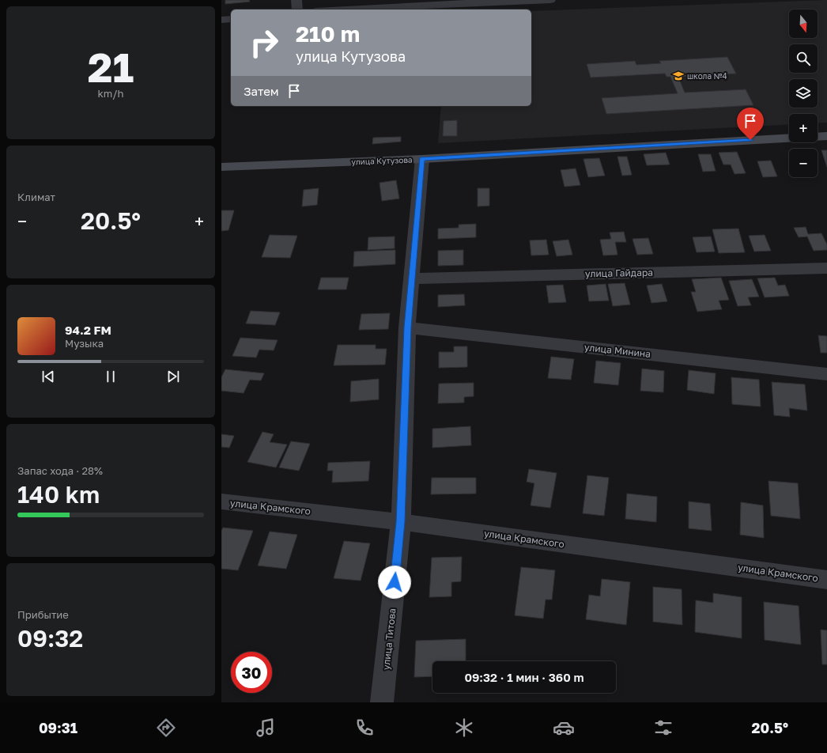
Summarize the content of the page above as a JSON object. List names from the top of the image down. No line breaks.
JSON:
{"streets":{"main road":["улица Кутузова"],"street":["улица Гайдара","улица Минина","улица Крамского","улица Титова"]},"crossings":[["улица Кутузова","улица Титова"],["улица Гайдара","улица Титова"],["улица Минина","улица Титова"],["улица Крамского","улица Титова"]],"places":{"school or university":["школа №4"]},"north":"bottom","page":{"tile":[["21","km/h"],"Климат",["Запас хода · 28%","140 km"],["Прибытие","09:32"]],"map_buttons":["+","−"],"turn":["210 m","улица Кутузова"],"then":"Затем","heat":["−","20.5°","+"],"song":["94.2 FM","Музыка"],"limit":"30","trip":"09:32 · 1 мин · 360 m","tabs":["09:31","20.5°"]}}
